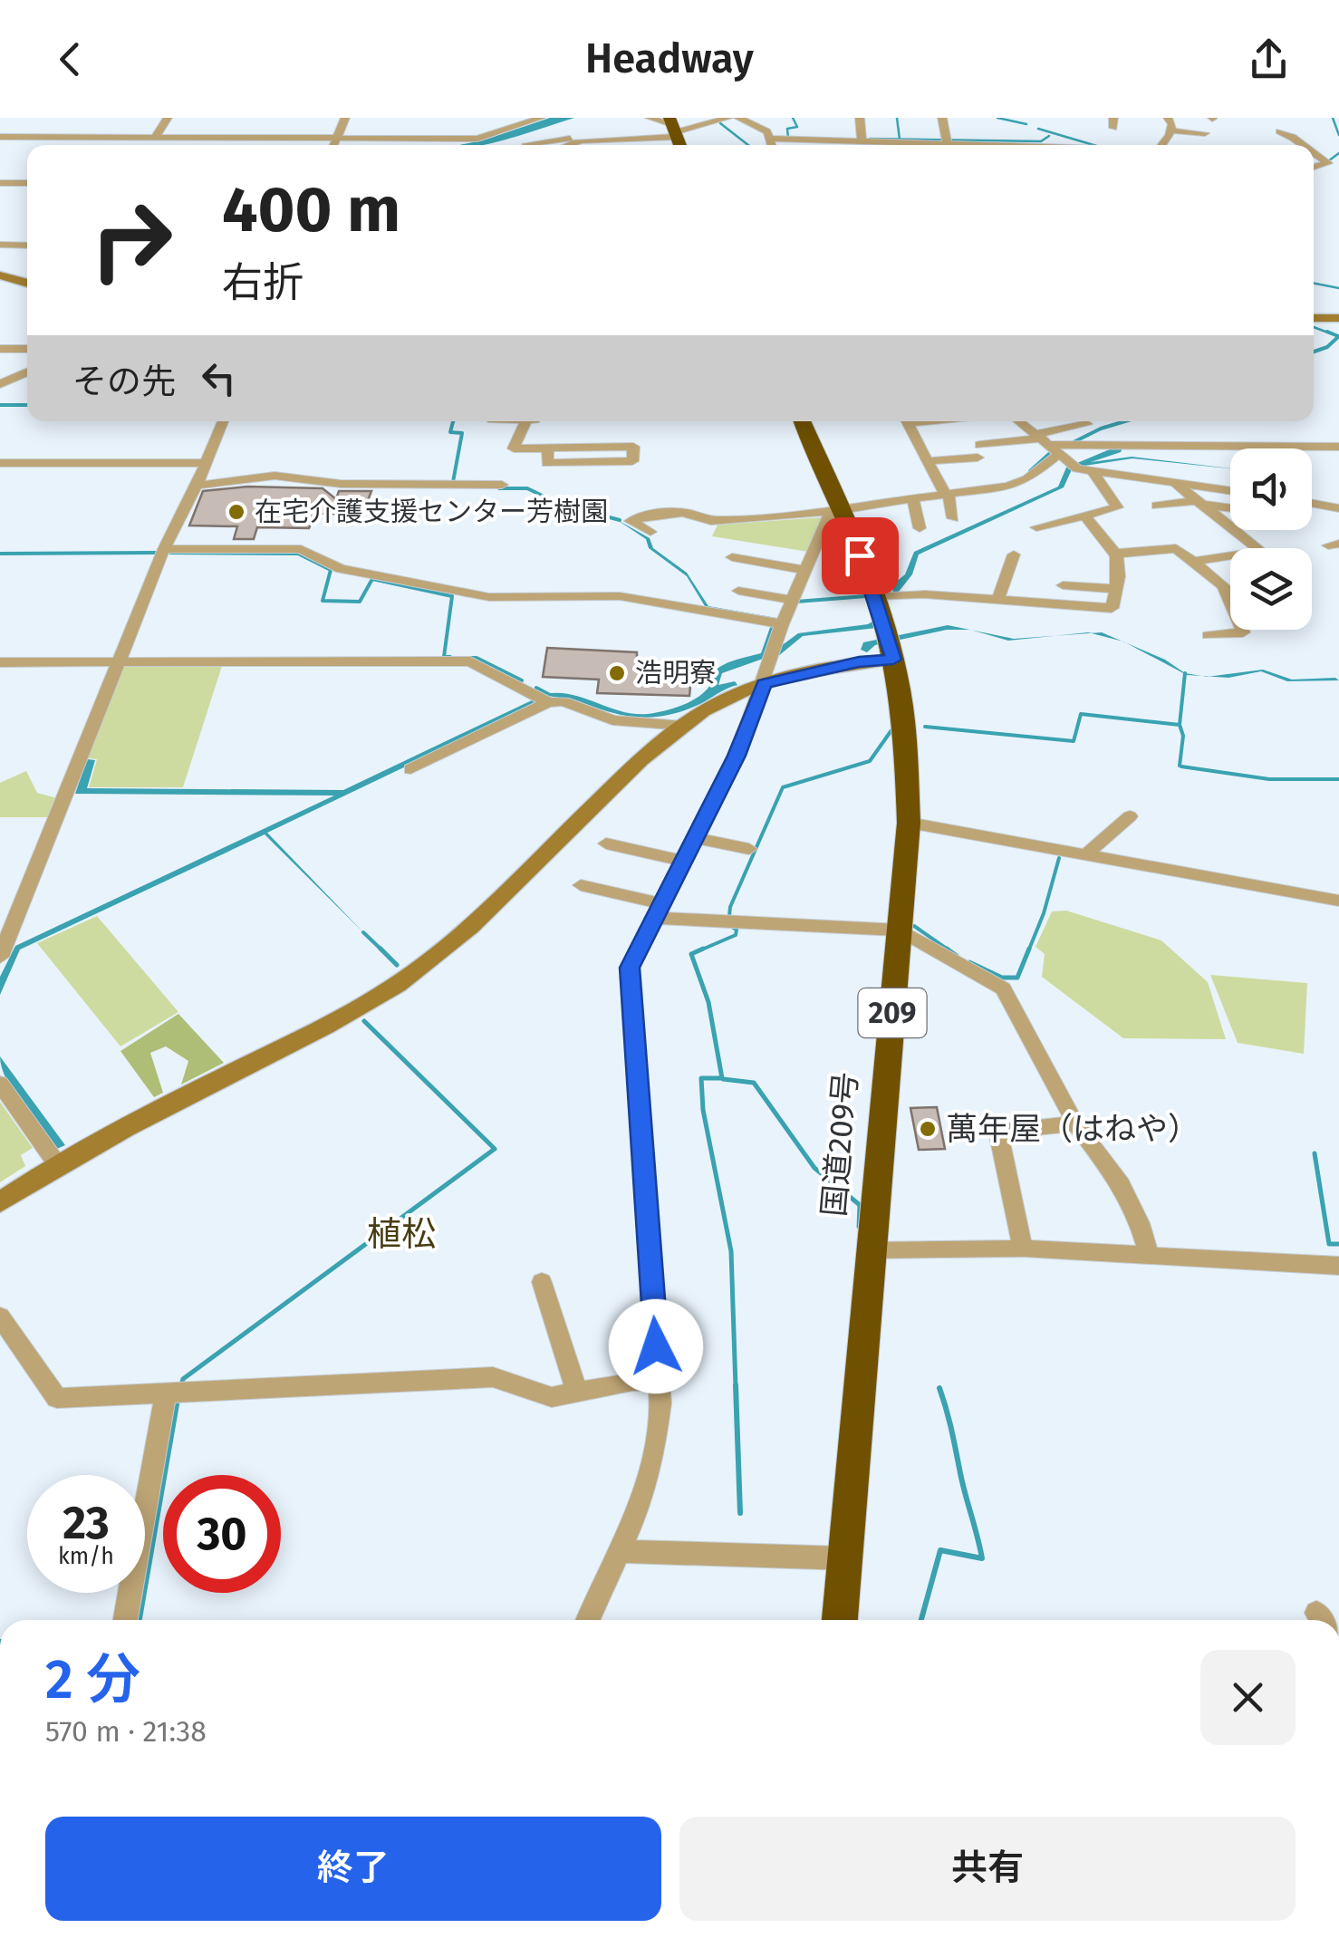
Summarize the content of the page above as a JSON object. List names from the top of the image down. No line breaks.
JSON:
{"streets":{"highway":["209","国道209号"]},"districts":["植松"],"places":["在宅介護支援センター芳樹園","浩明寮","萬年屋（はねや）"],"page":{"header":"Headway","turn":["400 m","右折"],"then":"その先","speed":"23 km/h","limit":"30","heading":["2 分","570 m · 21:38"],"buttons":["終了","共有"]}}
